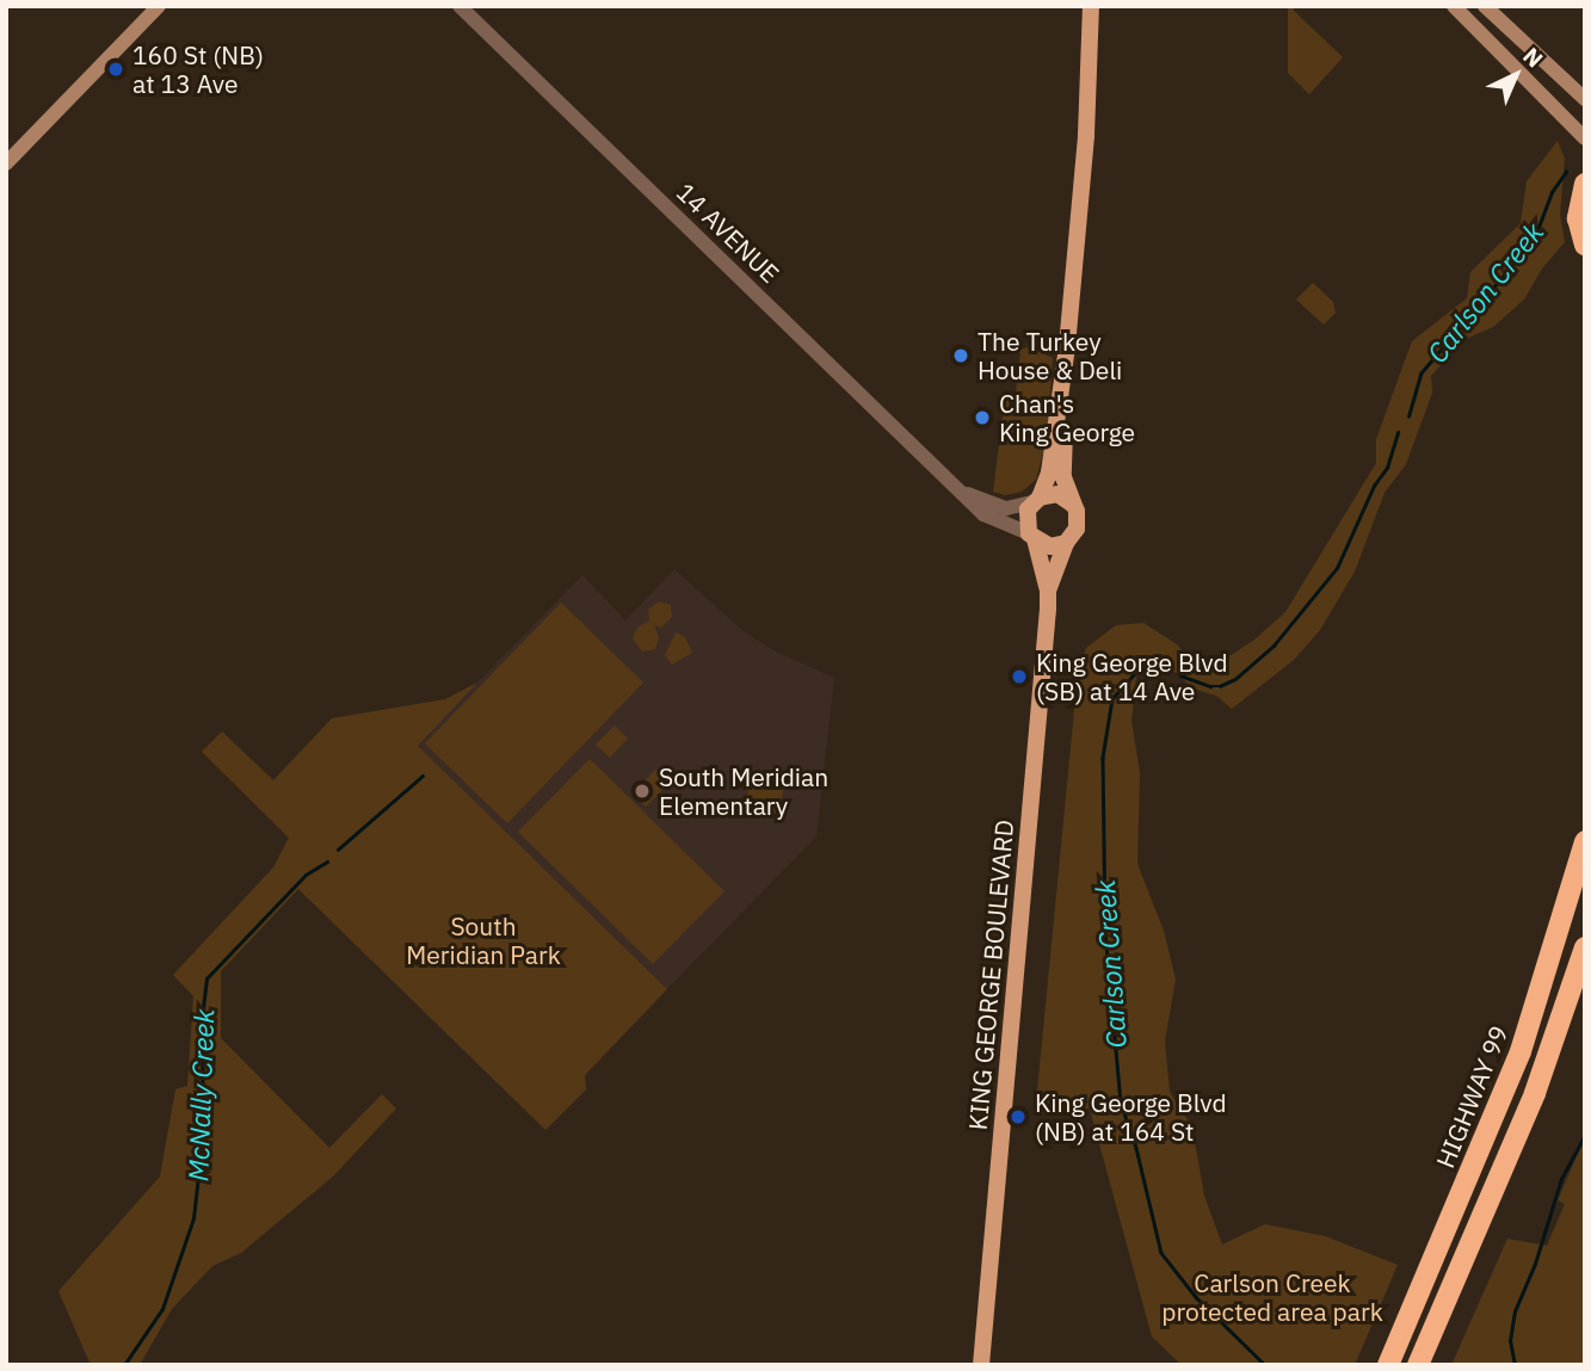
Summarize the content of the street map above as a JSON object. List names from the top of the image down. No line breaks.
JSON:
{"streets":{"highway":["HIGHWAY 99"],"main road":["KING GEORGE BOULEVARD"],"street":["14 AVENUE"]},"crossings":[["14 AVENUE","KING GEORGE BOULEVARD"]],"water":["Carlson Creek","McNally Creek"],"parks":["South Meridian Park","Carlson Creek protected area park"],"places":["160 St (NB) at 13 Ave","The Turkey House & Deli","Chan's King George","King George Blvd (SB) at 14 Ave","South Meridian Elementary","King George Blvd (NB) at 164 St"],"north":"top right"}
